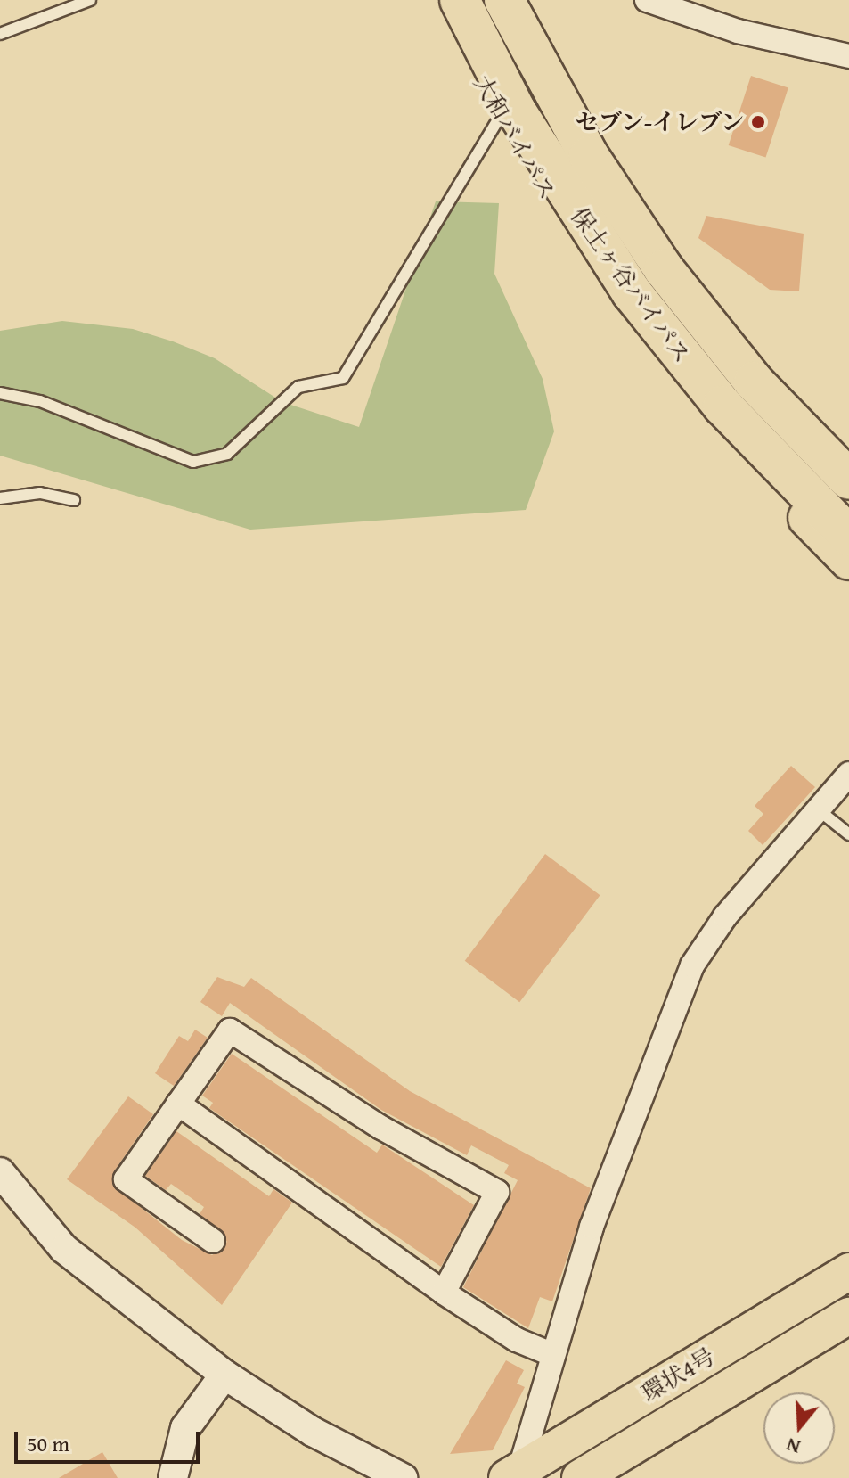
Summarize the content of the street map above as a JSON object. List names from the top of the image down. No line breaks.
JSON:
{"streets":{"highway":["大和バイパス","保土ヶ谷バイパス"],"main road":["環状4号"]},"places":["セブン-イレブン"],"scale_bar":"50 m","north":"bottom"}
